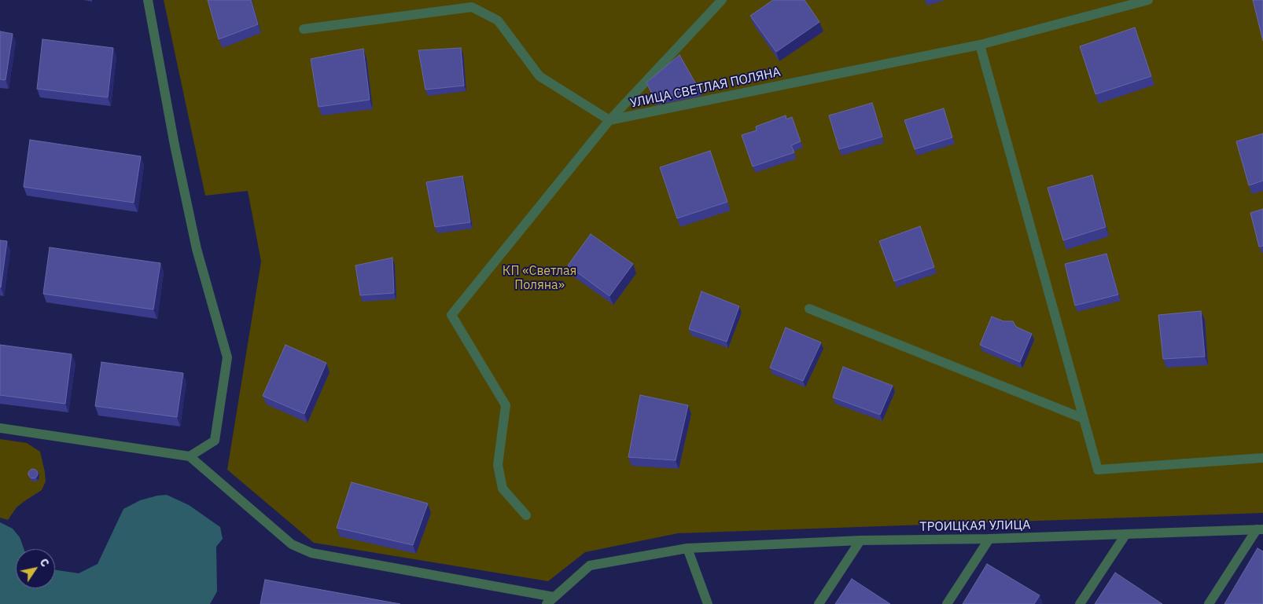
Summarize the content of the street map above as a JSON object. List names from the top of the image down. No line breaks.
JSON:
{"streets":{"street":["УЛИЦА СВЕТЛАЯ ПОЛЯНА","ТРОИЦКАЯ УЛИЦА"]},"parks":["КП «Светлая Поляна»"],"north":"top right"}
